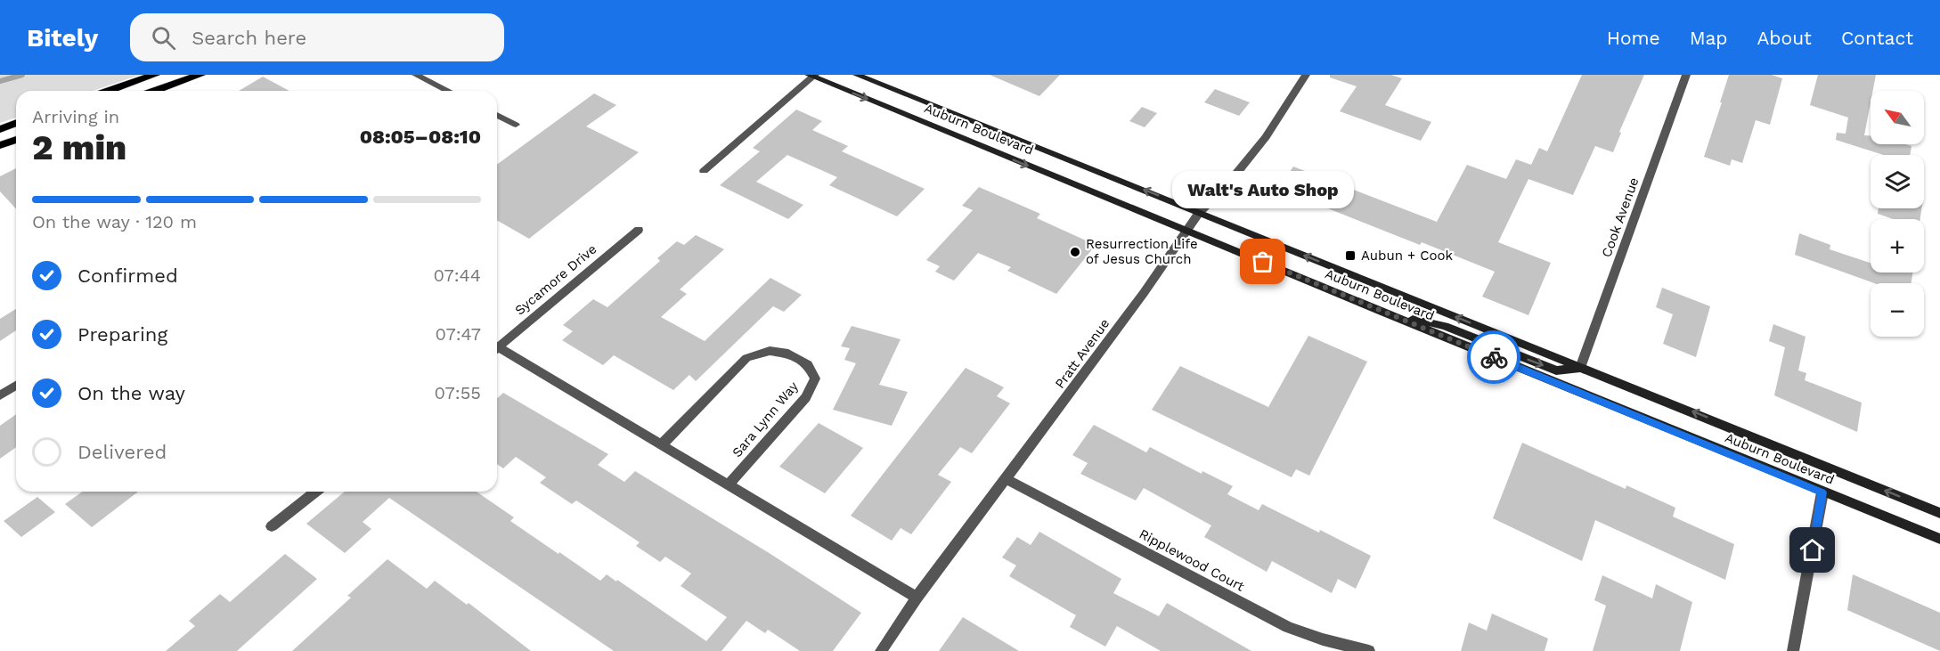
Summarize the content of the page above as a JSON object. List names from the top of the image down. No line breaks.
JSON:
{"streets":{"main road":["Auburn Boulevard"],"street":["Cook Avenue","Sycamore Drive","Pratt Avenue","Sara Lynn Way","Ripplewood Court"]},"crossings":[["Auburn Boulevard","Cook Avenue"],["Auburn Boulevard","Pratt Avenue"],["Pratt Avenue","Ripplewood Court"]],"places":{"other":["Resurrection Life of Jesus Church","Walt's Auto Shop"],"transit":["Aubun + Cook"]},"north":"top left","page":{"header":"Bitely","search":"Search here","nav":["Home","Map","About","Contact"],"map_buttons":["+","−"],"heading":["2 min","Arriving in","08:05–08:10"],"bubble":"Walt's Auto Shop","bar":"On the way · 120 m","list":[["Confirmed","07:44"],["Preparing","07:47"],["On the way","07:55"],"Delivered"]}}
